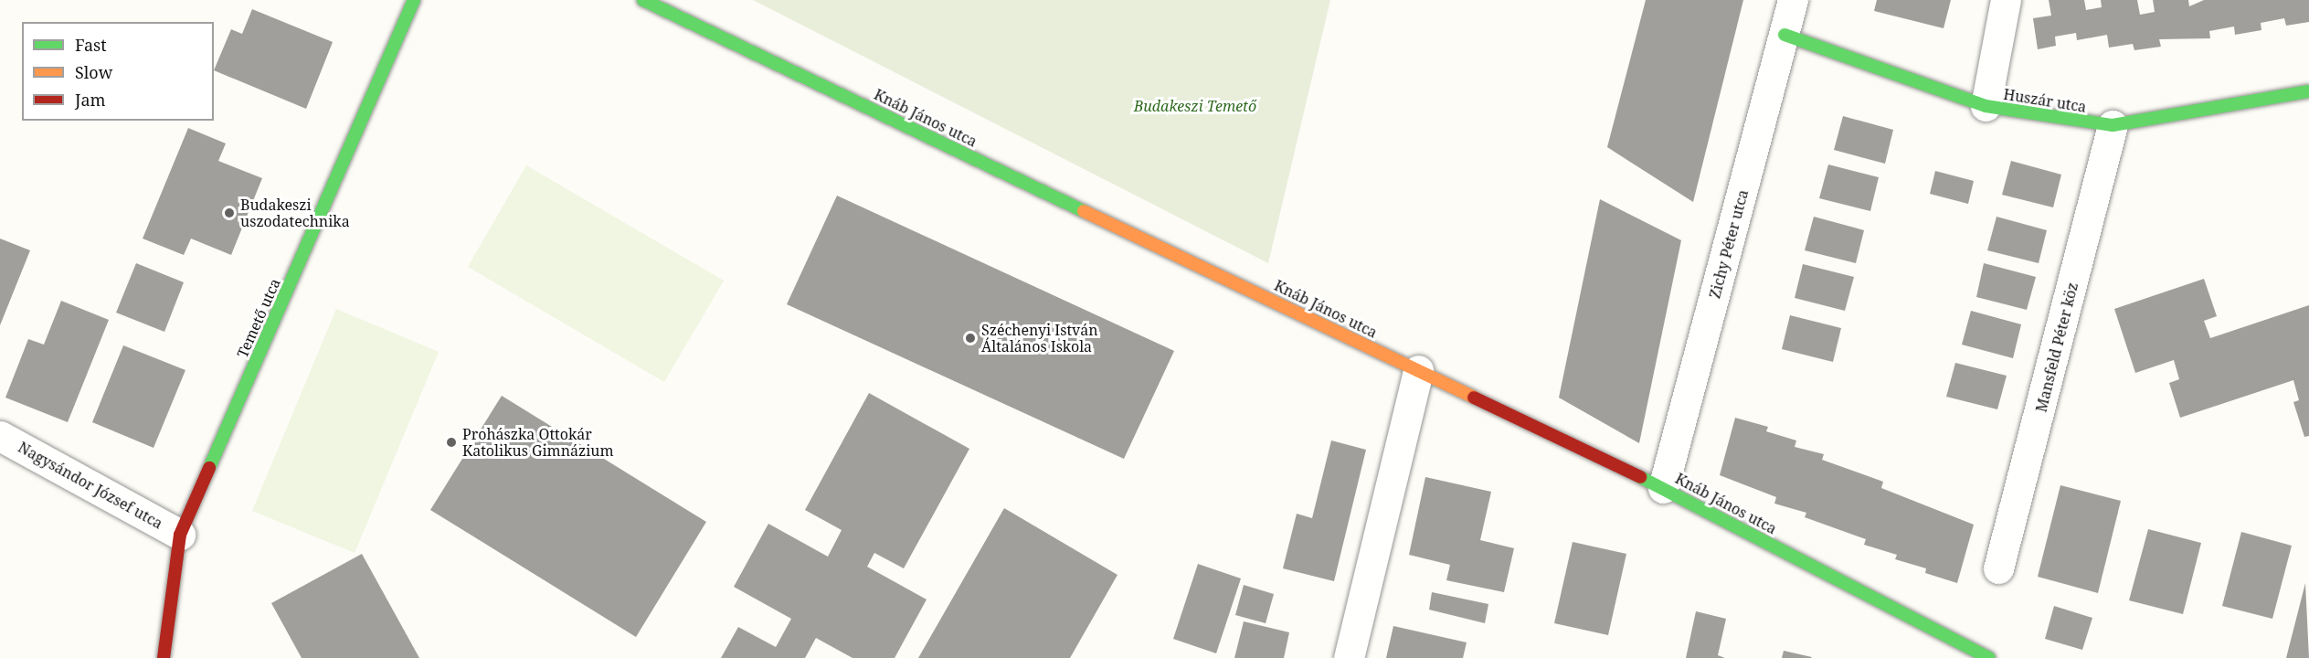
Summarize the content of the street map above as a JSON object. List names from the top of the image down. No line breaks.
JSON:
{"streets":{"street":["Huszár utca","Knáb János utca","Zichy Péter utca","Temető utca","Mansfeld Péter köz","Nagysándor József utca"]},"crossings":[["Huszár utca","Zichy Péter utca"],["Huszár utca","Mansfeld Péter köz"],["Knáb János utca","Zichy Péter utca"],["Temető utca","Nagysándor József utca"]],"parks":["Budakeszi Temető"],"places":["Budakeszi uszodatechnika","Széchenyi István Általános Iskola","Prohászka Ottokár Katolikus Gimnázium"],"legend":["Fast","Slow","Jam"]}
